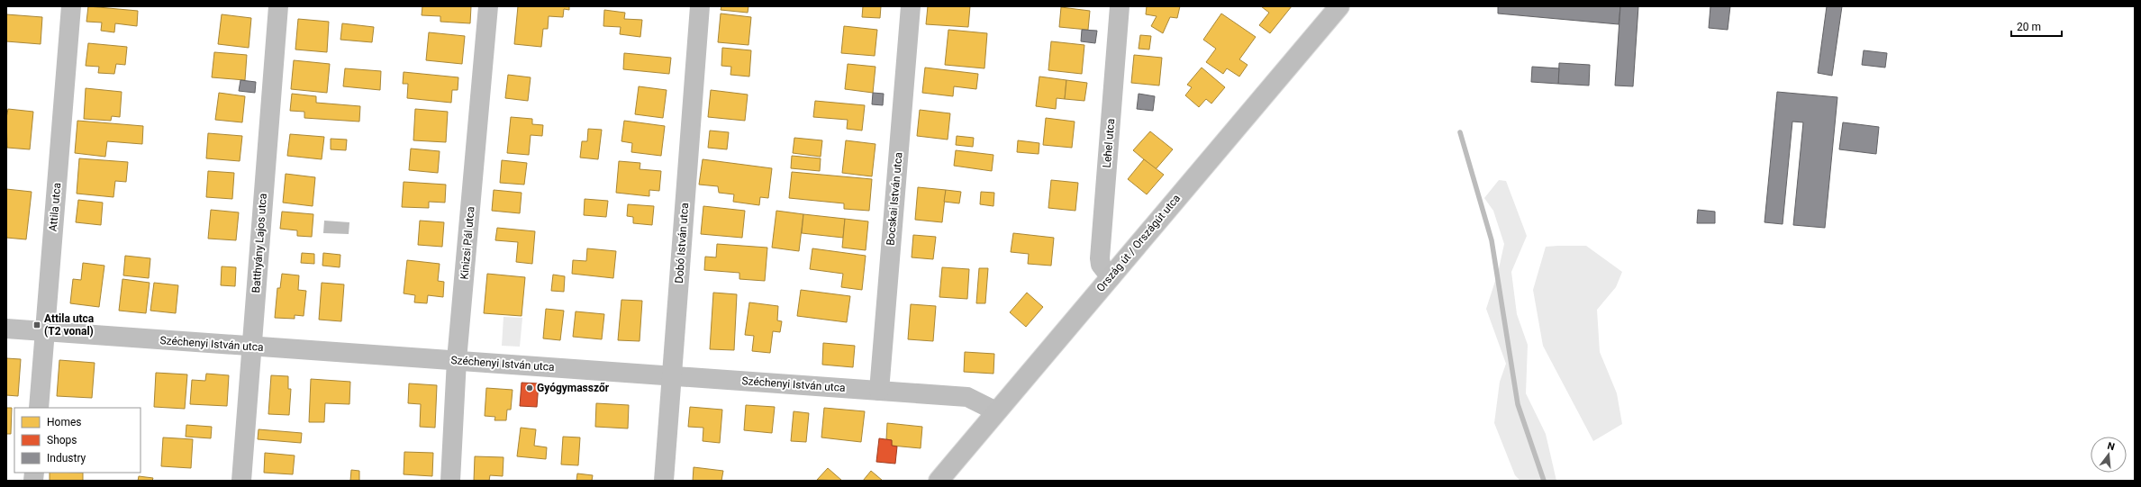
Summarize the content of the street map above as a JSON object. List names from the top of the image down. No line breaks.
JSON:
{"streets":{"main road":["Ország út / Országút utca"],"street":["Lehel utca","Bocskai István utca","Attila utca","Batthyány Lajos utca","Kinizsi Pál utca","Dobó István utca","Széchenyi István utca"]},"crossings":[["Lehel utca","Ország út / Országút utca"],["Bocskai István utca","Széchenyi István utca"],["Attila utca","Széchenyi István utca"],["Batthyány Lajos utca","Széchenyi István utca"],["Kinizsi Pál utca","Széchenyi István utca"],["Dobó István utca","Széchenyi István utca"],["Ország út / Országút utca","Széchenyi István utca"]],"places":{"transit":["Attila utca (T2 vonal)"],"other":["Gyógymasszőr"]},"legend":["Homes","Shops","Industry"],"scale_bar":"20 m","north":"top"}
